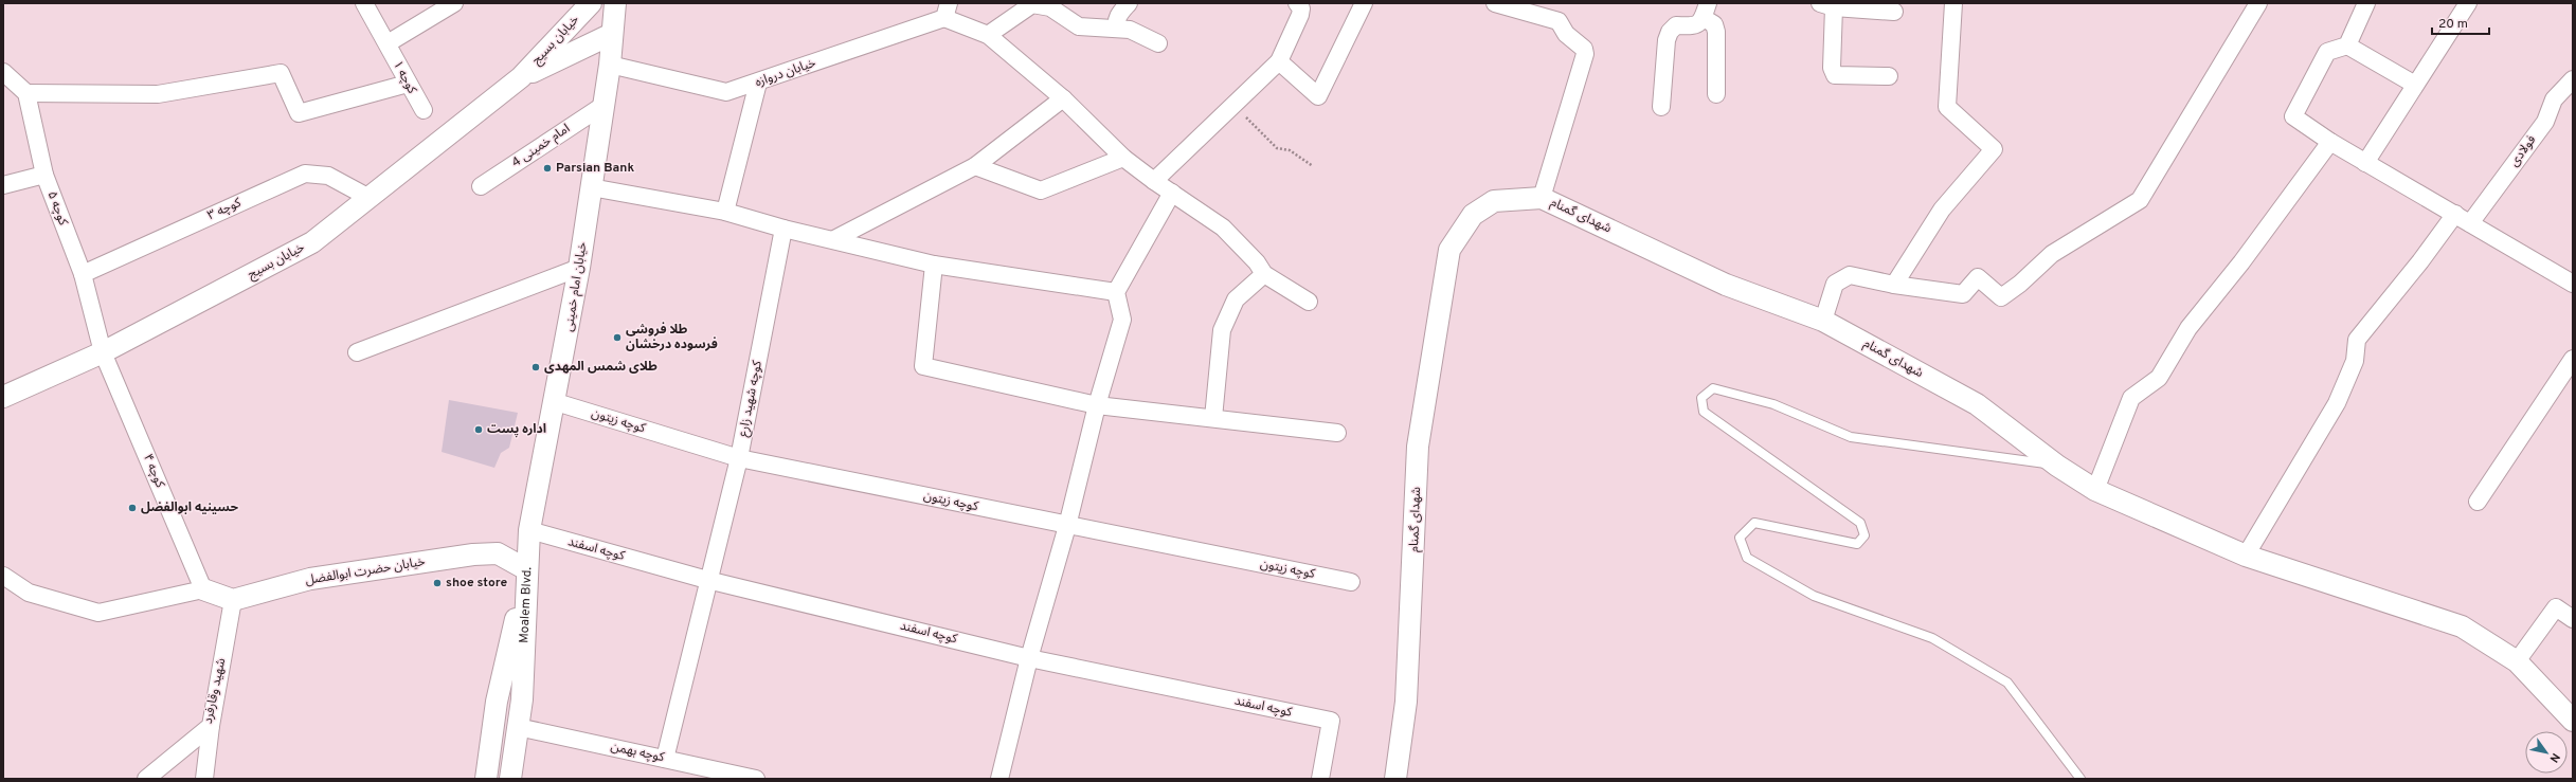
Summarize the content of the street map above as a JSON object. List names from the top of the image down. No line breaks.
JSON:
{"streets":{"street":["خیابان بسیج","خیابان دروازه","کوچه ۱","امام خمینی 4","فولادی","کوچه ۵","کوچه ۳","شهدای گمنام","خیابان امام خمینی","کوچه شهید زارع","کوچه زیتون","کوچه ۴","کوچه اسفند","خیابان حضرت ابوالفضل","Moalem Blvd.","شهید وقارفرد","کوچه بهمن"]},"crossings":[["خیابان بسیج","کوچه ۵"],["خیابان بسیج","کوچه ۳"],["خیابان بسیج","خیابان امام خمینی"],["خیابان بسیج","کوچه ۴"],["خیابان دروازه","خیابان امام خمینی"],["امام خمینی 4","خیابان امام خمینی"],["کوچه ۵","کوچه ۳"],["کوچه ۵","کوچه ۴"],["خیابان امام خمینی","کوچه زیتون"],["خیابان امام خمینی","کوچه اسفند"],["خیابان امام خمینی","خیابان حضرت ابوالفضل"],["خیابان امام خمینی","Moalem Blvd."],["کوچه شهید زارع","کوچه زیتون"],["کوچه شهید زارع","کوچه اسفند"],["کوچه شهید زارع","کوچه بهمن"],["خیابان حضرت ابوالفضل","Moalem Blvd."],["خیابان حضرت ابوالفضل","شهید وقارفرد"],["Moalem Blvd.","کوچه بهمن"]],"places":["Parsian Bank","طلا فروشی فرسوده درخشان","طلای شمس المهدی","اداره پست","حسینیه ابوالفضل","shoe store"],"scale_bar":"20 m","north":"bottom right"}
